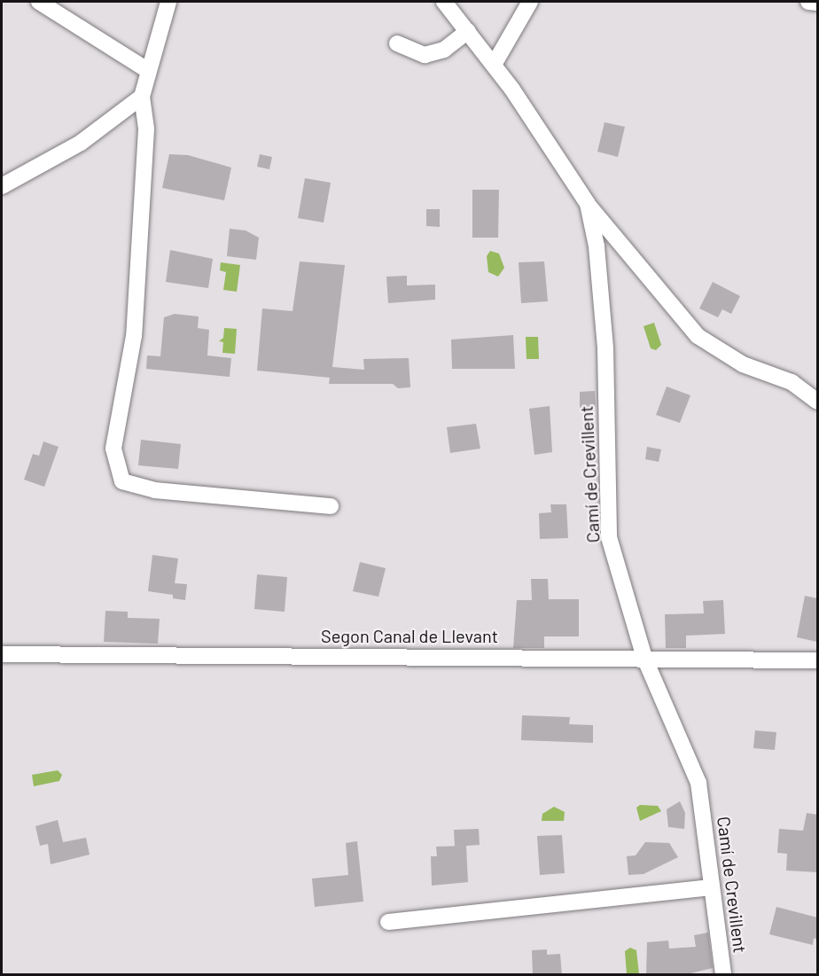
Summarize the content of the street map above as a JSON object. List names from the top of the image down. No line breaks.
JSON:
{"streets":{"street":["Camí de Crevillent","Segon Canal de Llevant"]},"crossings":[["Camí de Crevillent","Segon Canal de Llevant"]]}
